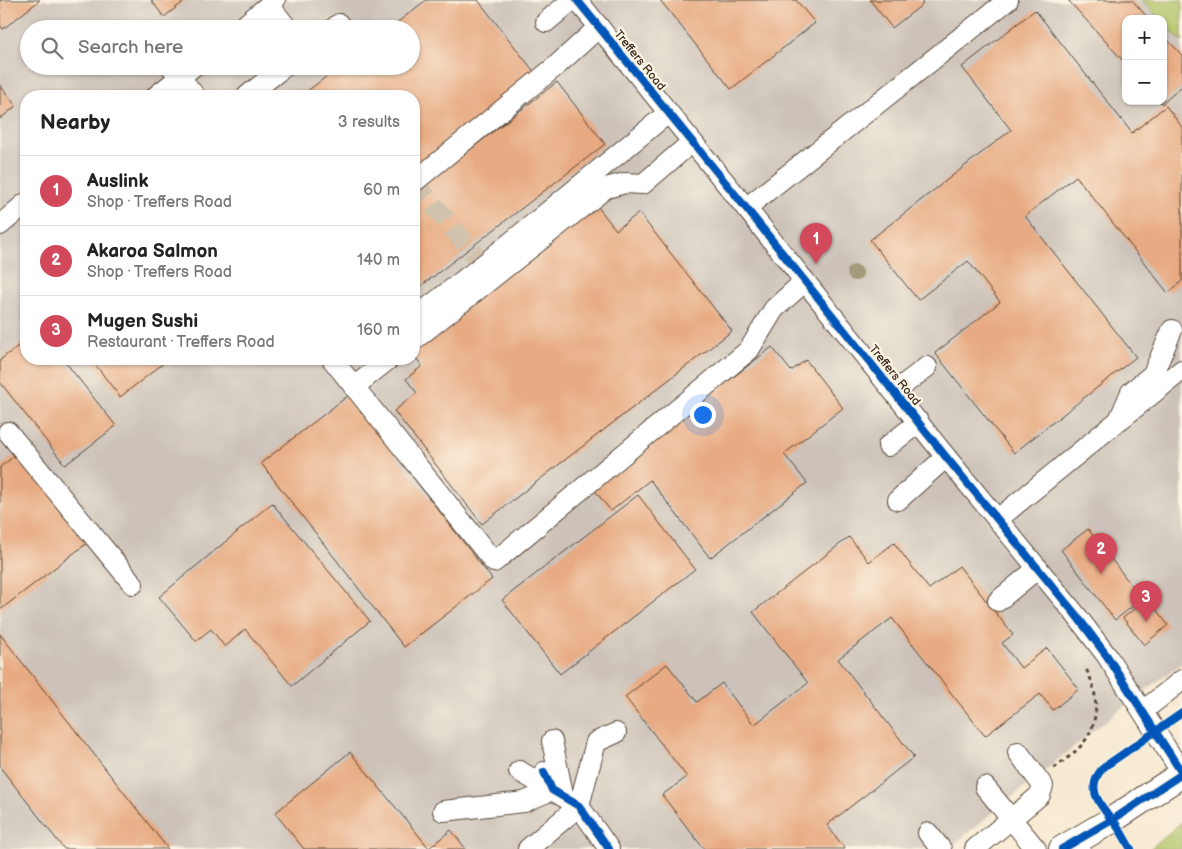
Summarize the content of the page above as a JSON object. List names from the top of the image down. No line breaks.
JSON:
{"streets":{"street":["Treffers Road"]},"page":{"map_buttons":["+","−"],"search":"Search here","heading":["Nearby","3 results"],"list":[{"mark":"1","name":"Auslink","note":"Shop · Treffers Road","value":"60 m"},{"mark":"2","name":"Akaroa Salmon","note":"Shop · Treffers Road","value":"140 m"},{"mark":"3","name":"Mugen Sushi","note":"Restaurant · Treffers Road","value":"160 m"}],"pins":["1","2","3"]}}
